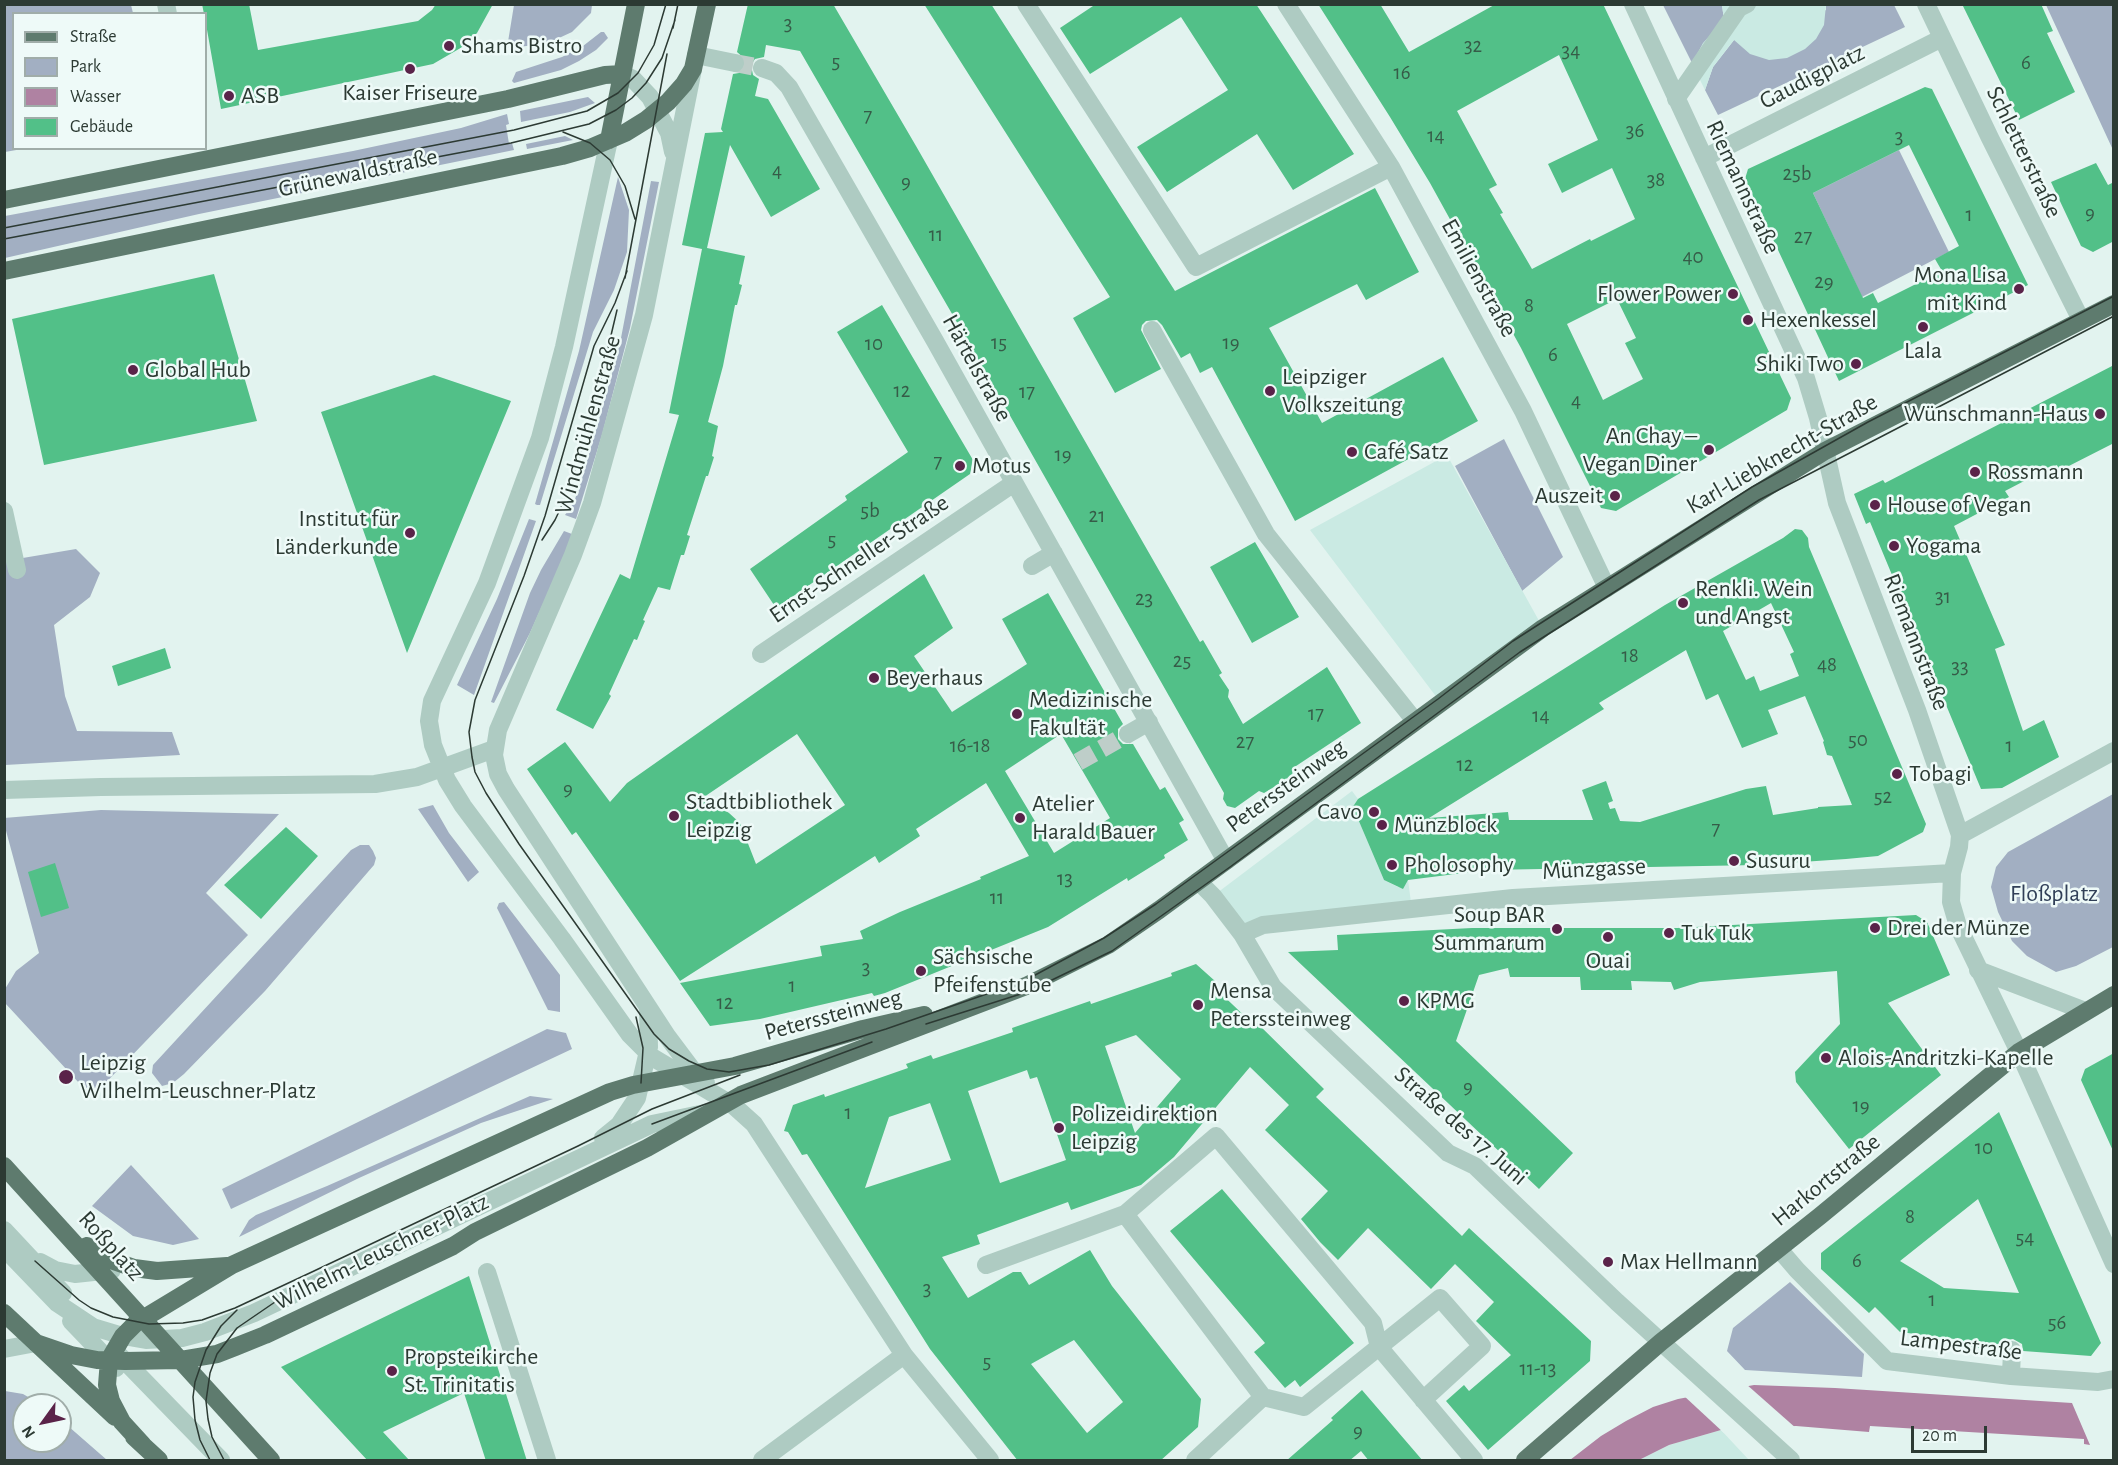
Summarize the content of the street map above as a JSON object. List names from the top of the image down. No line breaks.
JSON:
{"streets":{"main road":["Grünewaldstraße","Windmühlenstraße","Karl-Liebknecht-Straße","Peterssteinweg","Harkortstraße","Roßplatz","Wilhelm-Leuschner-Platz"],"street":["Gaudigplatz","Schletterstraße","Riemannstraße","Emilienstraße","Härtelstraße","Ernst-Schneller-Straße","Münzgasse","Straße des 17. Juni","Lampestraße"]},"crossings":[["Gaudigplatz","Schletterstraße"],["Gaudigplatz","Riemannstraße"],["Schletterstraße","Karl-Liebknecht-Straße"],["Grünewaldstraße","Windmühlenstraße"],["Riemannstraße","Karl-Liebknecht-Straße"],["Riemannstraße","Münzgasse"],["Riemannstraße","Harkortstraße"],["Emilienstraße","Karl-Liebknecht-Straße"],["Emilienstraße","Peterssteinweg"],["Härtelstraße","Ernst-Schneller-Straße"],["Härtelstraße","Peterssteinweg"],["Karl-Liebknecht-Straße","Peterssteinweg"],["Peterssteinweg","Straße des 17. Juni"],["Peterssteinweg","Wilhelm-Leuschner-Platz"],["Münzgasse","Straße des 17. Juni"],["Straße des 17. Juni","Harkortstraße"],["Harkortstraße","Lampestraße"],["Roßplatz","Wilhelm-Leuschner-Platz"]],"parks":["Floßplatz"],"places":["Shams Bistro","Kaiser Friseure","ASB","Mona Lisa mit Kind","Flower Power","Hexenkessel","Lala","Shiki Two","Global Hub","Leipziger Volkszeitung","Wünschmann-Haus","An Chay – Vegan Diner","Café Satz","Motus","Rossmann","Auszeit","House of Vegan","Institut für Länderkunde","Yogama","Renkli. Wein und Angst","Beyerhaus","Medizinische Fakultät","Tobagi","Cavo","Stadtbibliothek Leipzig","Atelier Harald Bauer","Münzblock","Susuru","Pholosophy","Drei der Münze","Soup BAR Summarum","Tuk Tuk","Ouai","Sächsische Pfeifenstube","KPMG","Mensa Peterssteinweg","Alois-Andritzki-Kapelle","Leipzig Wilhelm-Leuschner-Platz","Polizeidirektion Leipzig","Max Hellmann","Propsteikirche St. Trinitatis"],"house_numbers":["3","32","34","5","6","16","7","36","14","3","4","25b","38","9","9","1","11","27","40","29","8","15","19","10","6","12","17","4","19","7","5b","21","5","31","23","18","25","48","33","17","14","50","27","16-18","1","12","9","52","7","13","11","3","1","12","9","19","1","10","8","54","6","3","1","56","5","11-13","9"],"legend":["Straße","Park","Wasser","Gebäude"],"scale_bar":"20 m","north":"bottom left"}
